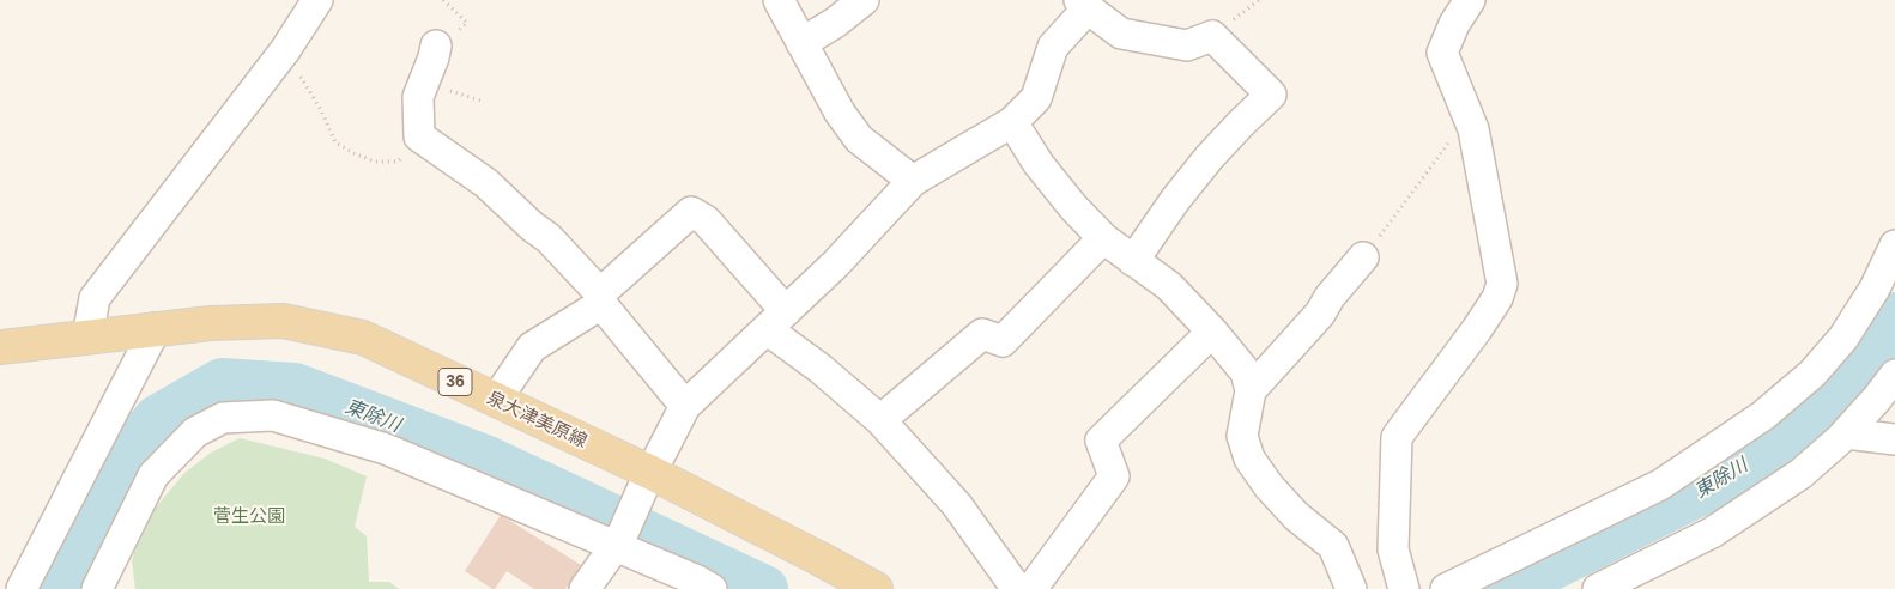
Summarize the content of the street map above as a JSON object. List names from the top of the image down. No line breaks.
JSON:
{"streets":{"main road":["36","泉大津美原線"]},"water":["東除川"],"parks":["菅生公園"]}
